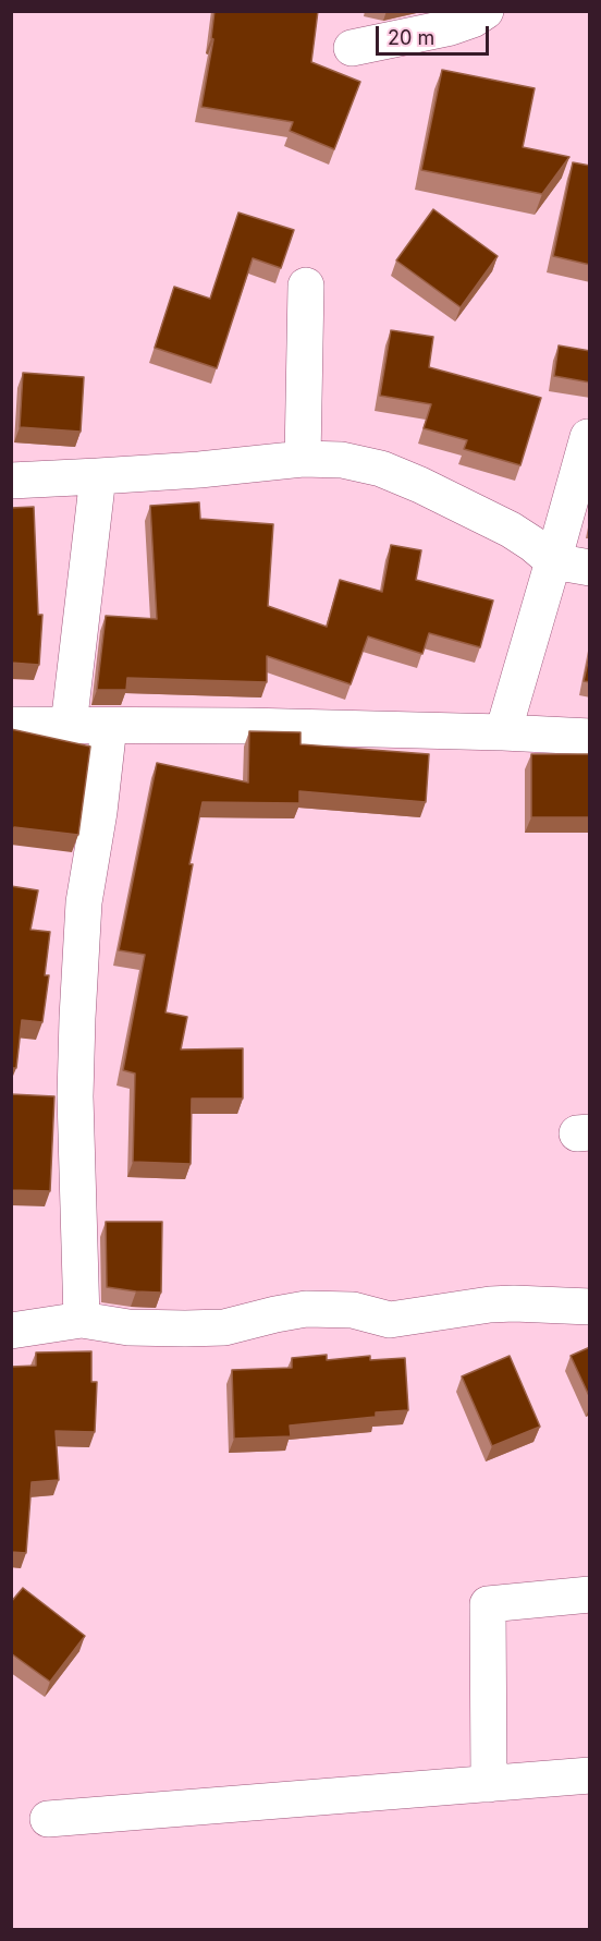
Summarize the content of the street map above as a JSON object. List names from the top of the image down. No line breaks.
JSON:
{"scale_bar":"20 m"}
